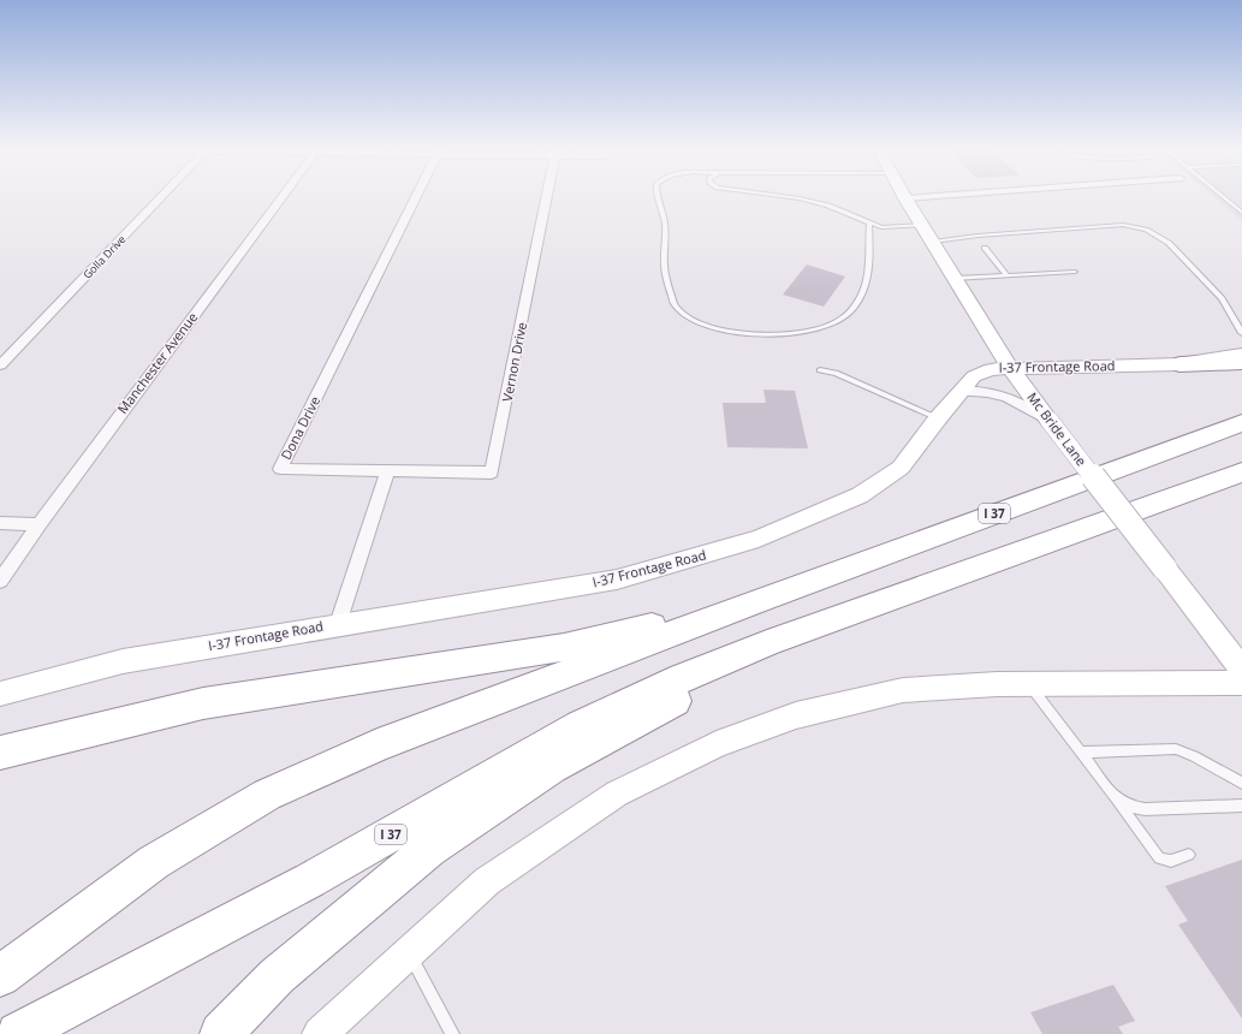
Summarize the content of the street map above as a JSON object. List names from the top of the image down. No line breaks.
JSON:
{"streets":{"highway":["I 37"],"main road":["I-37 Frontage Road","Mc Bride Lane"],"street":["Golla Drive","Vernon Drive","Manchester Avenue","Dona Drive"]},"crossings":[["Vernon Drive","Dona Drive"],["I-37 Frontage Road","Mc Bride Lane"]]}
